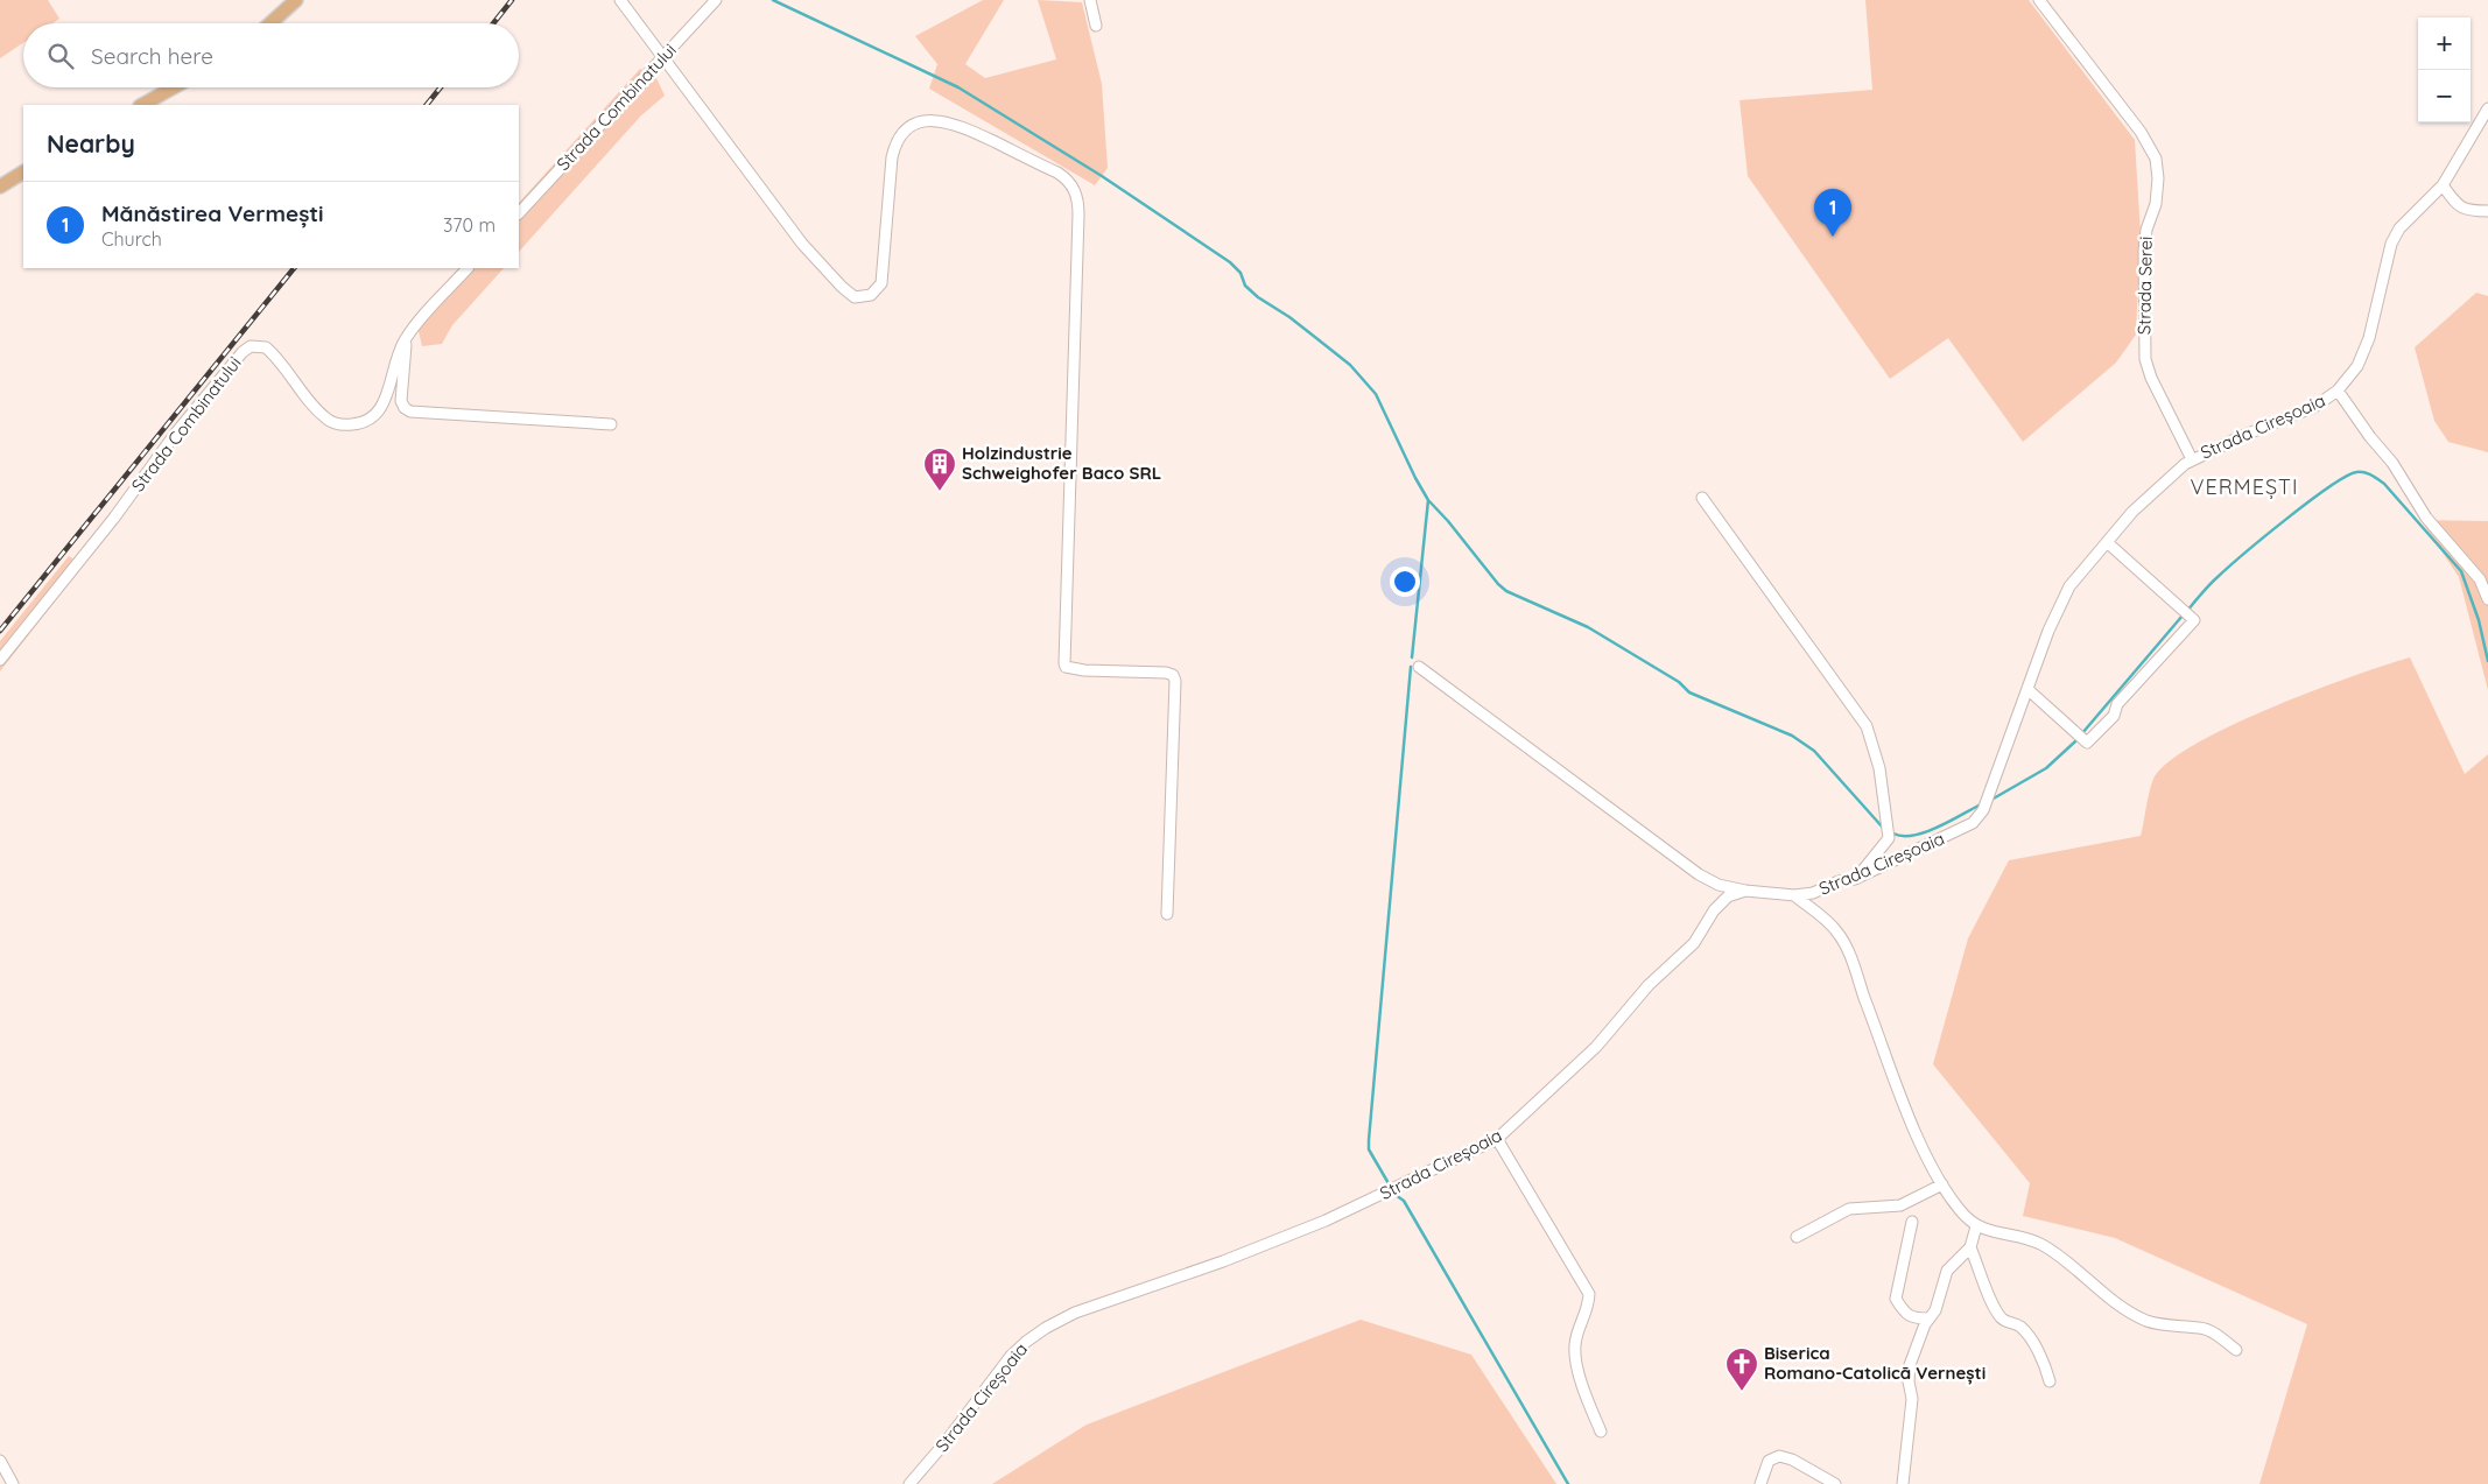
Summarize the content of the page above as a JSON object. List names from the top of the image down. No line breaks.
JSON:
{"streets":{"street":["Strada Combinatului","Strada Serei","Strada Cireșoaia"]},"crossings":[["Strada Serei","Strada Cireșoaia"]],"districts":["VERMEȘTI"],"places":{"building":["Holzindustrie Schweighofer Baco SRL"],"church":["Biserica Romano-Catolică Vernești"]},"page":{"map_buttons":["+","−"],"search":"Search here","heading":"Nearby","list":[{"mark":"1","name":"Mănăstirea Vermești","note":"Church","value":"370 m"}],"pins":"1"}}
